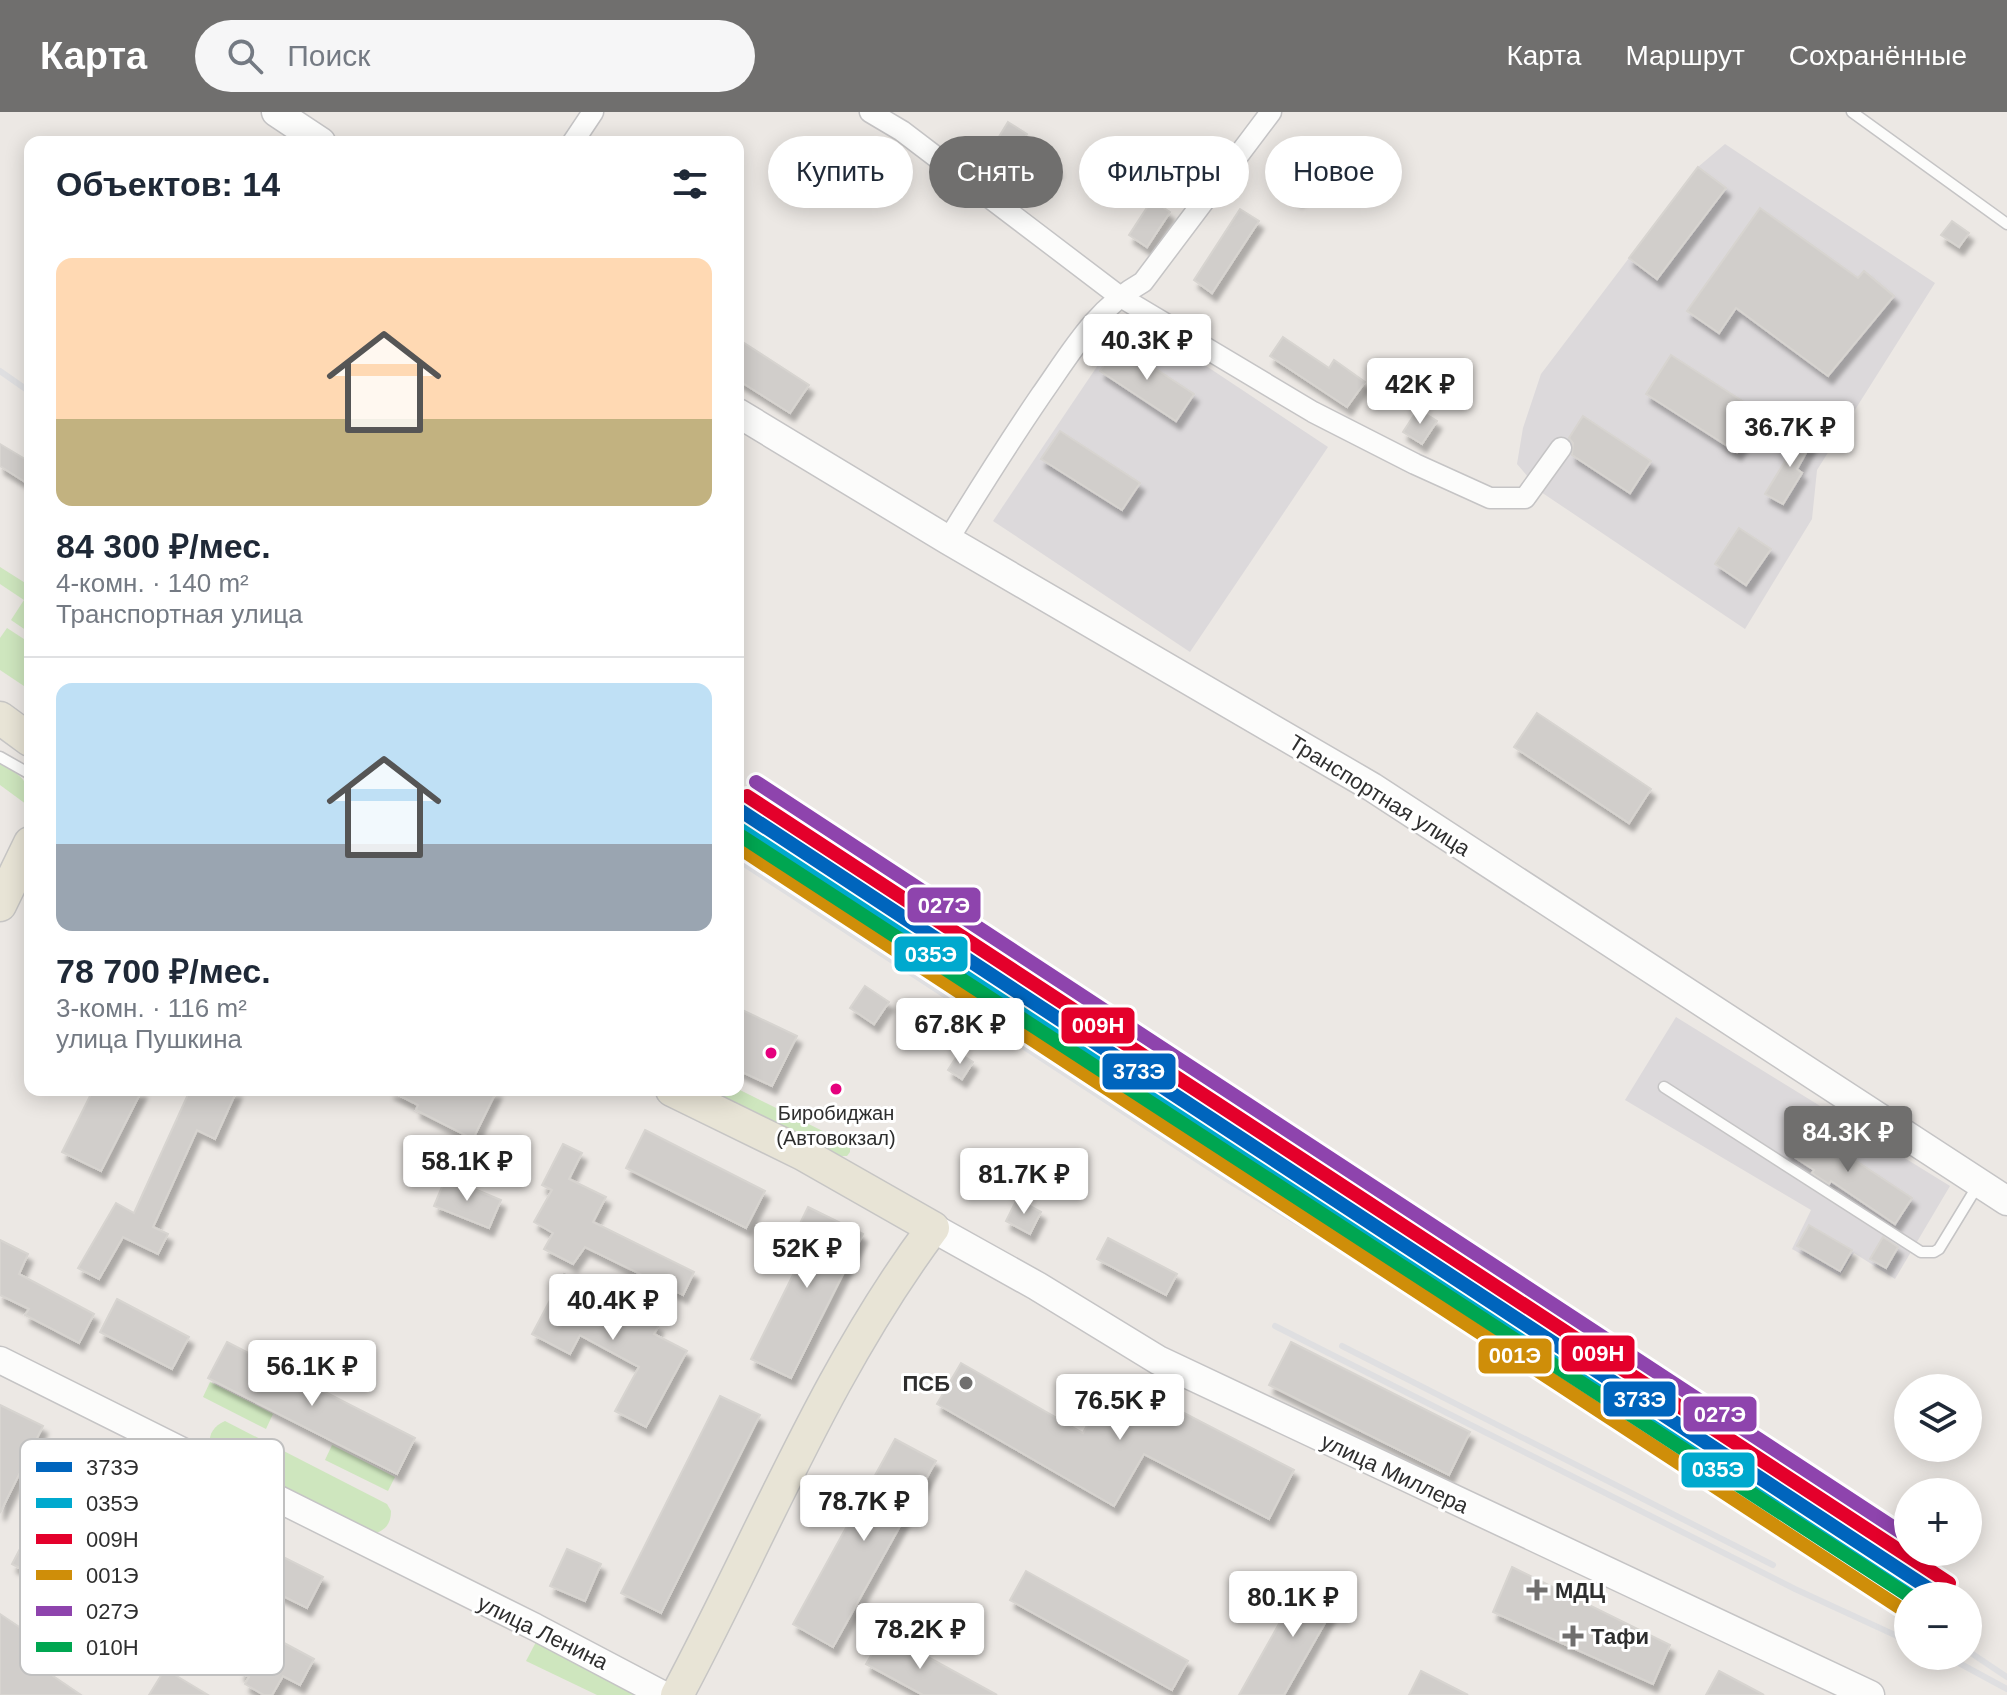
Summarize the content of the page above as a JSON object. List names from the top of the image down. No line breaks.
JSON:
{"streets":{"main road":["Транспортная улица","улица Миллера"],"street":["улица Ленина"]},"places":{"other":["Биробиджан (Автовокзал)","ПСБ"],"health":["МДЦ","Тафи"]},"lines":["transit line 027Э","transit line 009Н","transit line 373Э","transit line 035Э","transit line 010Н","transit line 001Э"],"legend":["373Э","035Э","009Н","001Э","027Э","010Н"],"page":{"header":"Карта","search":"Поиск","nav":["Карта","Маршрут","Сохранённые"],"chip":["Купить","Снять","Фильтры","Новое"],"heading":"Объектов: 14","list":[{"name":"84 300 ₽/мес.","note":"4-комн. · 140 m² · Транспортная улица"},{"name":"78 700 ₽/мес.","note":"3-комн. · 116 m² · улица Пушкина"}],"price":["40.3K ₽","42K ₽","36.7K ₽","67.8K ₽","84.3K ₽","58.1K ₽","81.7K ₽","52K ₽","40.4K ₽","56.1K ₽","76.5K ₽","78.7K ₽","80.1K ₽","78.2K ₽"],"map_buttons":["+","−"]}}
